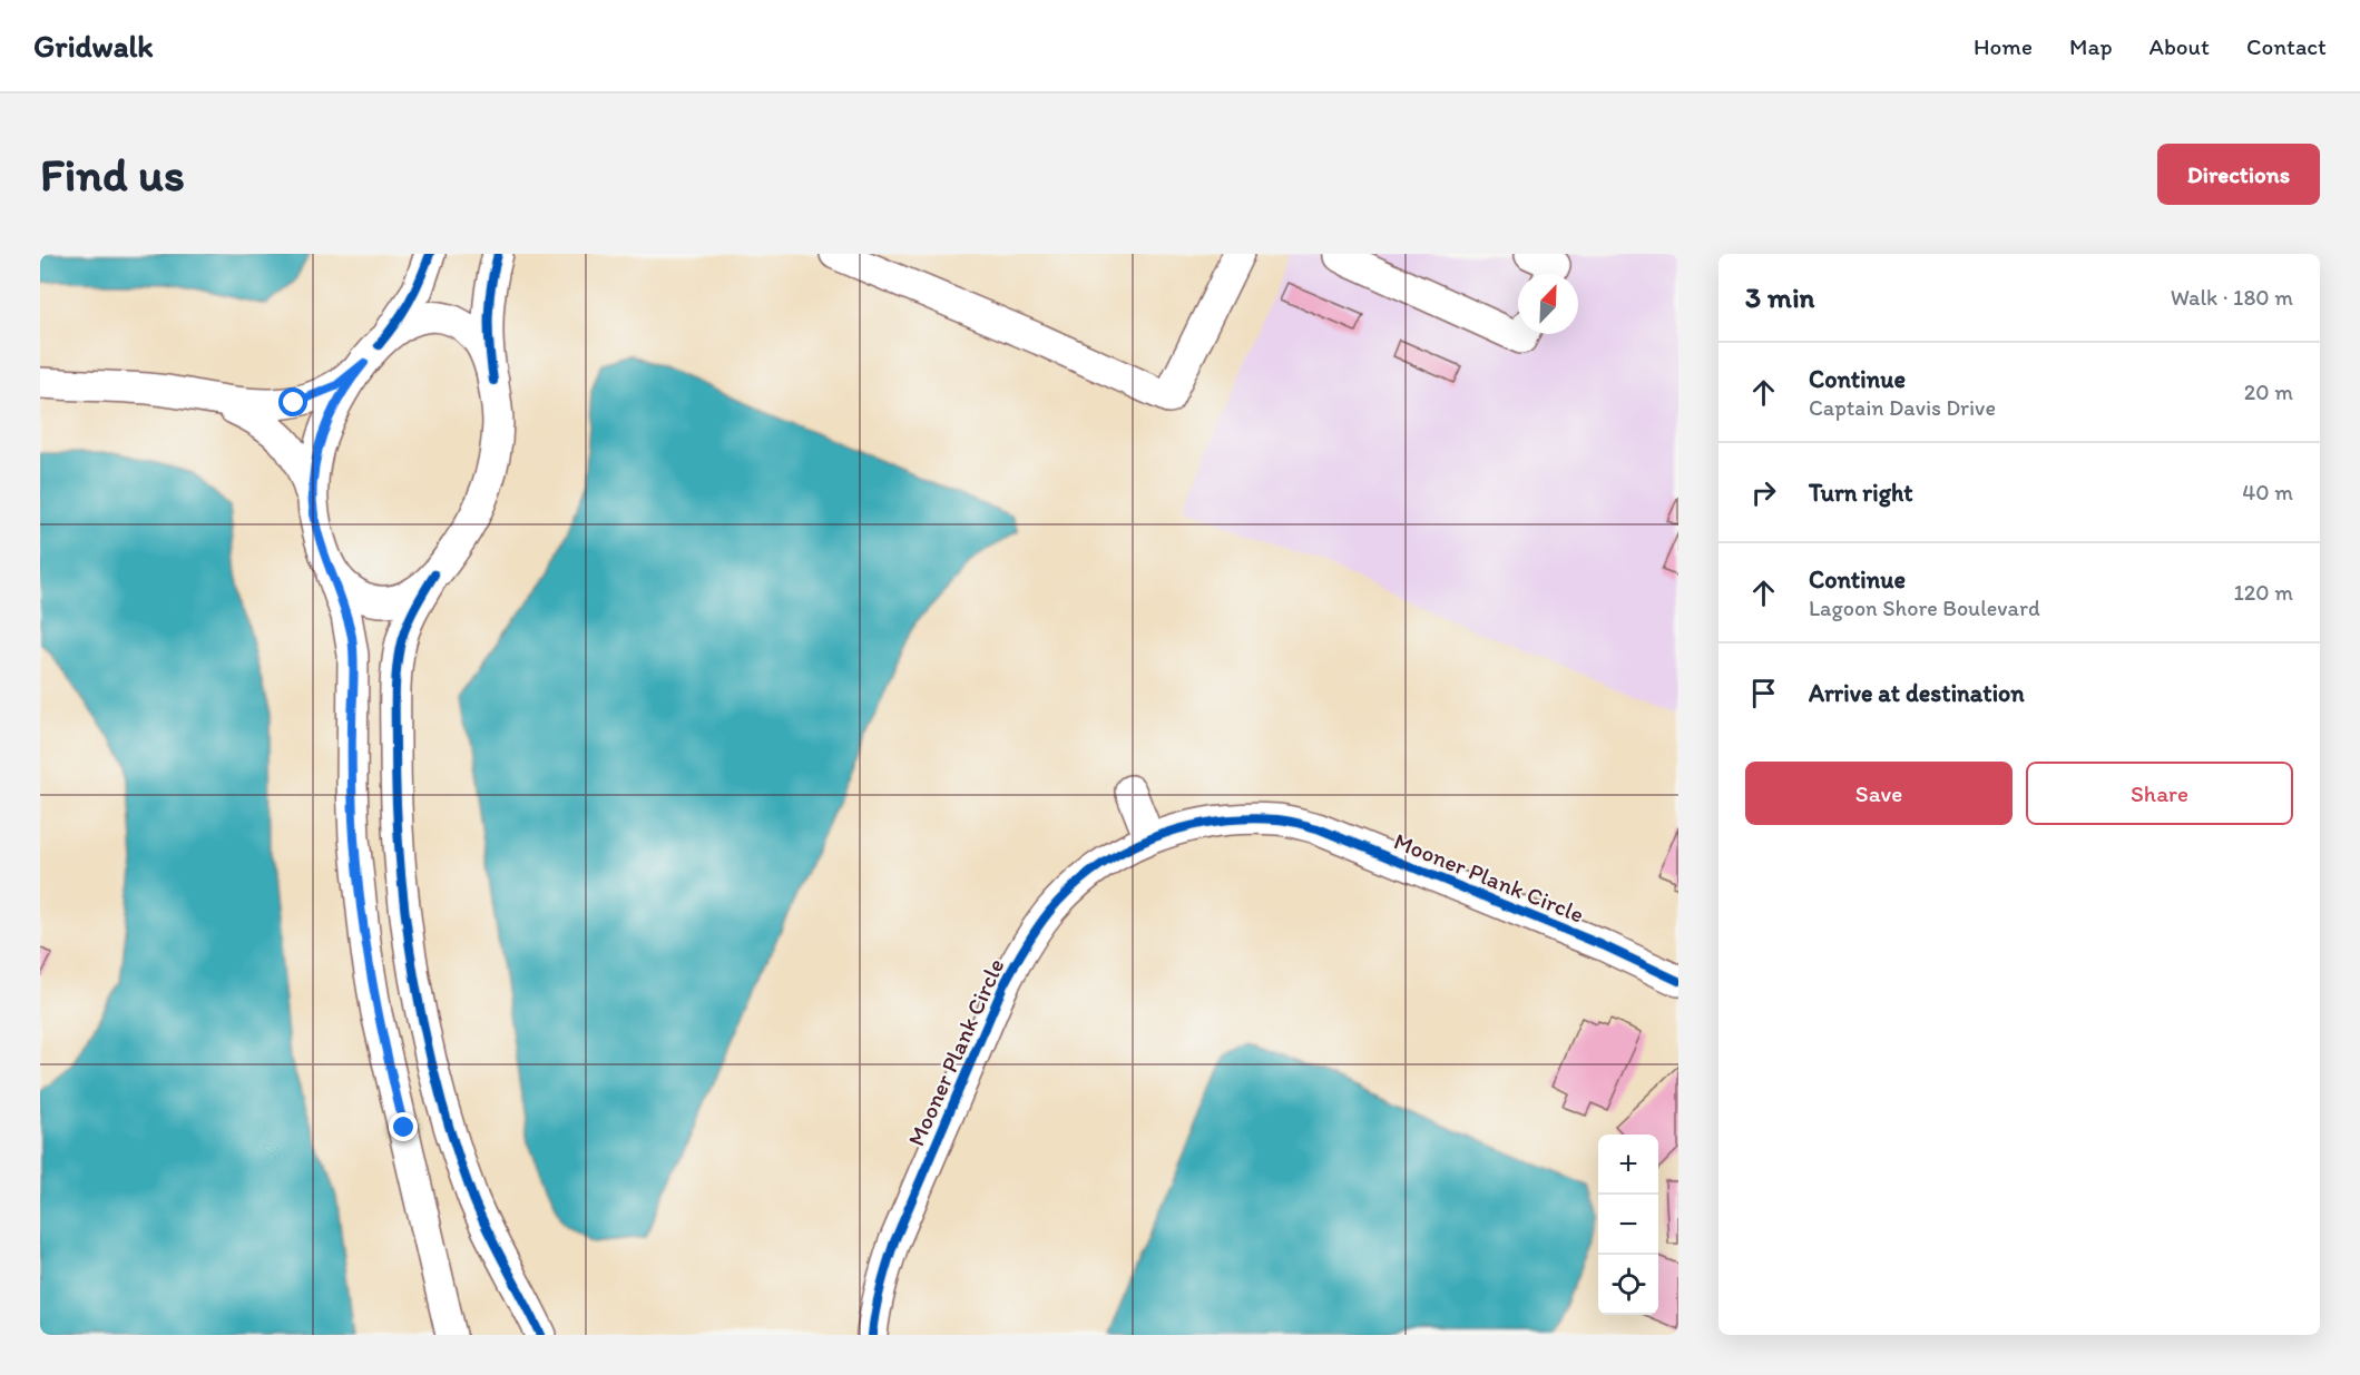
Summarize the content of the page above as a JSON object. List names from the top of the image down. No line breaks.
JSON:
{"streets":{"street":["Mooner Plank Circle"]},"north":"top right","page":{"header":"Gridwalk","nav":["Home","Map","About","Contact"],"buttons":["Directions",["Save","Share"]],"title":"Find us","heading":["3 min","Walk · 180 m"],"list":[["Continue","Captain Davis Drive","20 m"],["Turn right","40 m"],["Continue","Lagoon Shore Boulevard","120 m"],"Arrive at destination"],"map_buttons":["+","−"]}}
